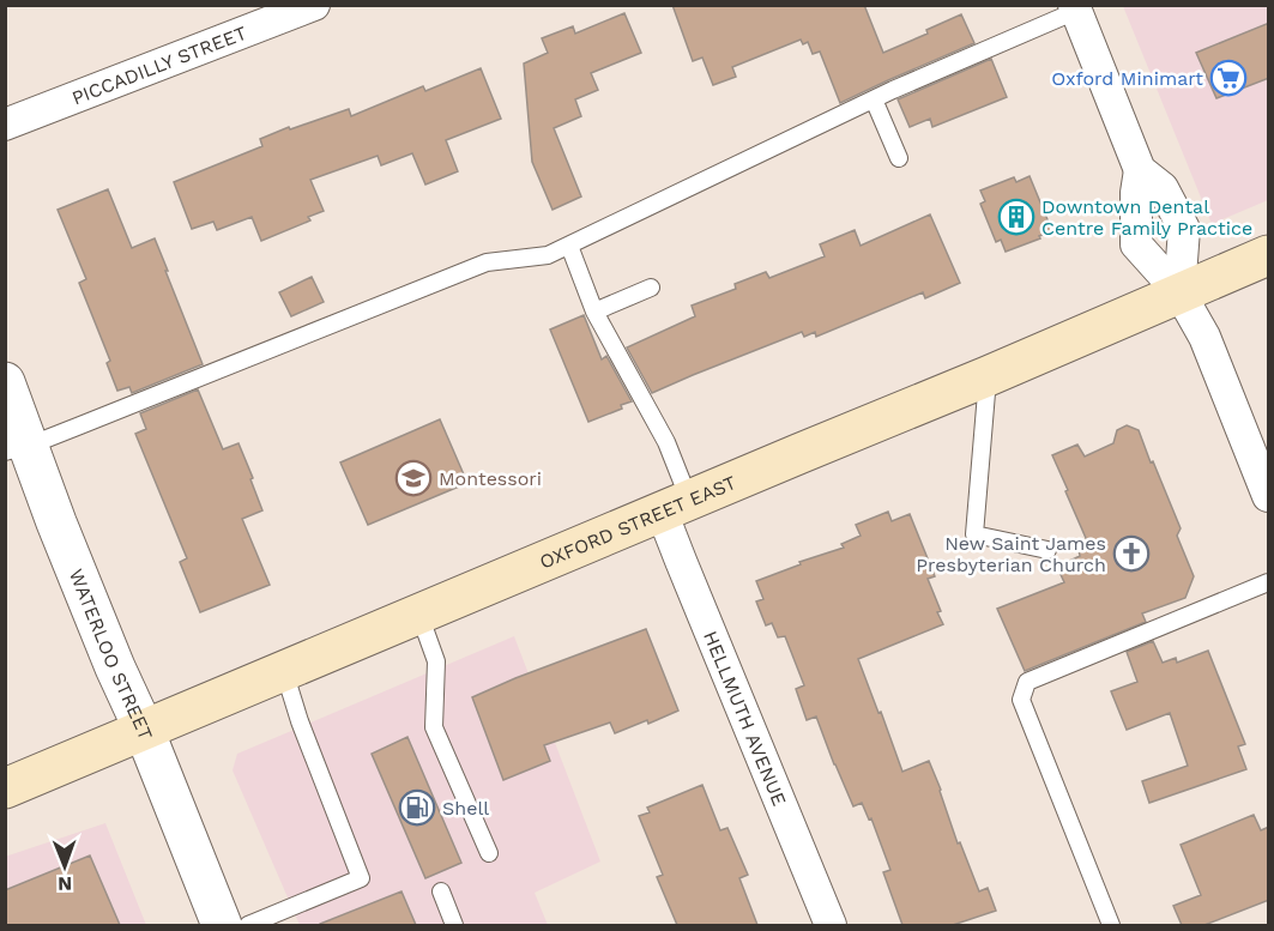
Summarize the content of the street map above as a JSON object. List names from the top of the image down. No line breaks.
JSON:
{"streets":{"main road":["OXFORD STREET EAST"],"street":["PICCADILLY STREET","WATERLOO STREET","HELLMUTH AVENUE"]},"crossings":[["OXFORD STREET EAST","WATERLOO STREET"],["OXFORD STREET EAST","HELLMUTH AVENUE"]],"places":{"supermarket":["Oxford Minimart"],"building":["Downtown Dental Centre Family Practice"],"school or university":["Montessori"],"church":["New Saint James Presbyterian Church"],"fuel station":["Shell"]},"north":"bottom"}
